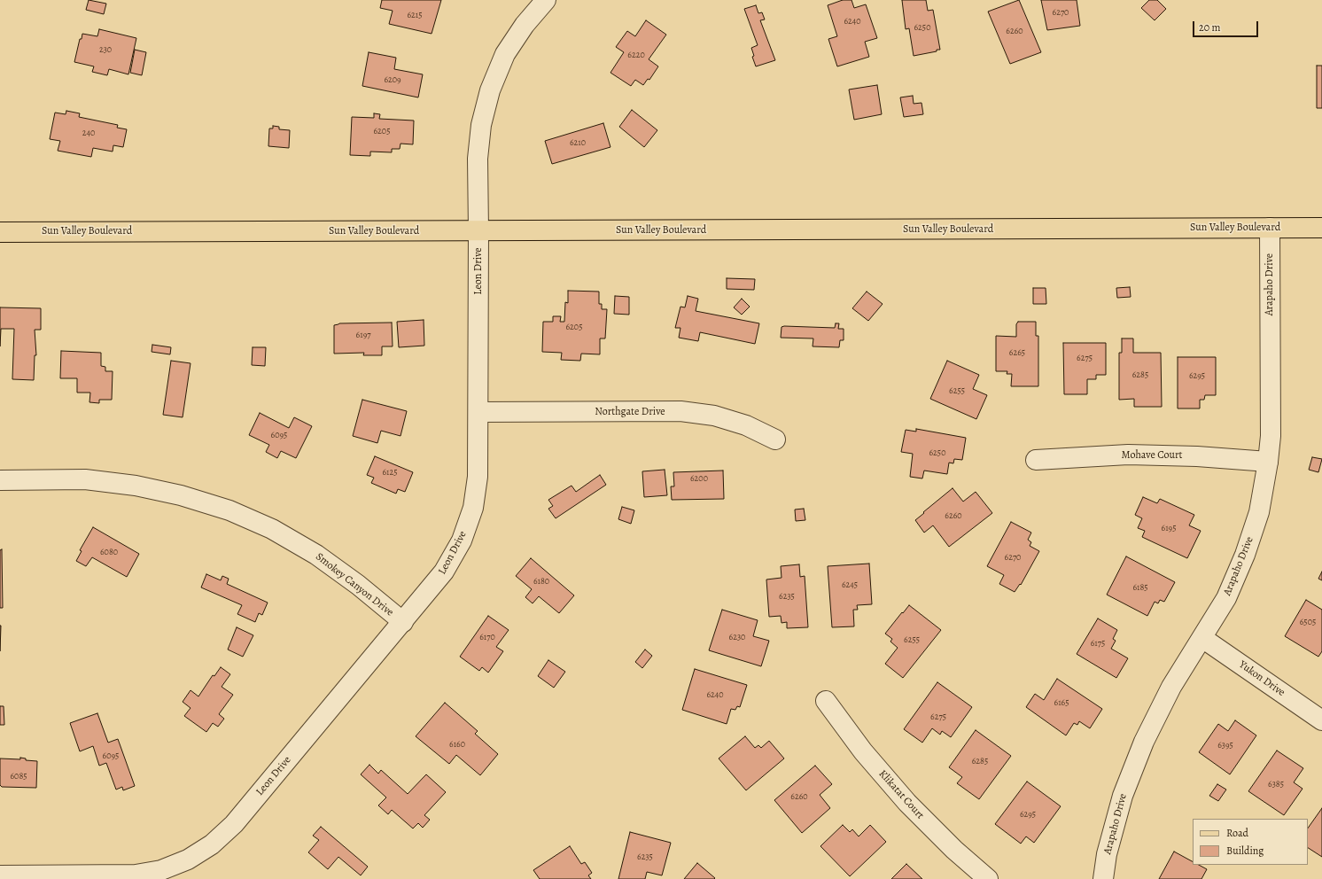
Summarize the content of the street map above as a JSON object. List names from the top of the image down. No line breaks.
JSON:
{"streets":{"main road":["Sun Valley Boulevard"],"street":["Leon Drive","Arapaho Drive","Northgate Drive","Mohave Court","Smokey Canyon Drive","Yukon Drive","Klikatat Court"]},"crossings":[["Sun Valley Boulevard","Leon Drive"],["Sun Valley Boulevard","Arapaho Drive"],["Leon Drive","Northgate Drive"],["Leon Drive","Smokey Canyon Drive"],["Arapaho Drive","Mohave Court"],["Arapaho Drive","Yukon Drive"]],"house_numbers":["6270","6215","6240","6250","6260","230","6220","6209","6205","240","6210","6205","6197","6265","6275","6285","6295","6255","6095","6250","6125","6200","6260","6195","6080","6270","6180","6245","6185","6235","6505","6170","6230","6255","6175","6240","6165","6275","6160","6395","6095","6285","6085","6385","6260","6295","6235"],"legend":["Road","Building"],"scale_bar":"20 m"}
